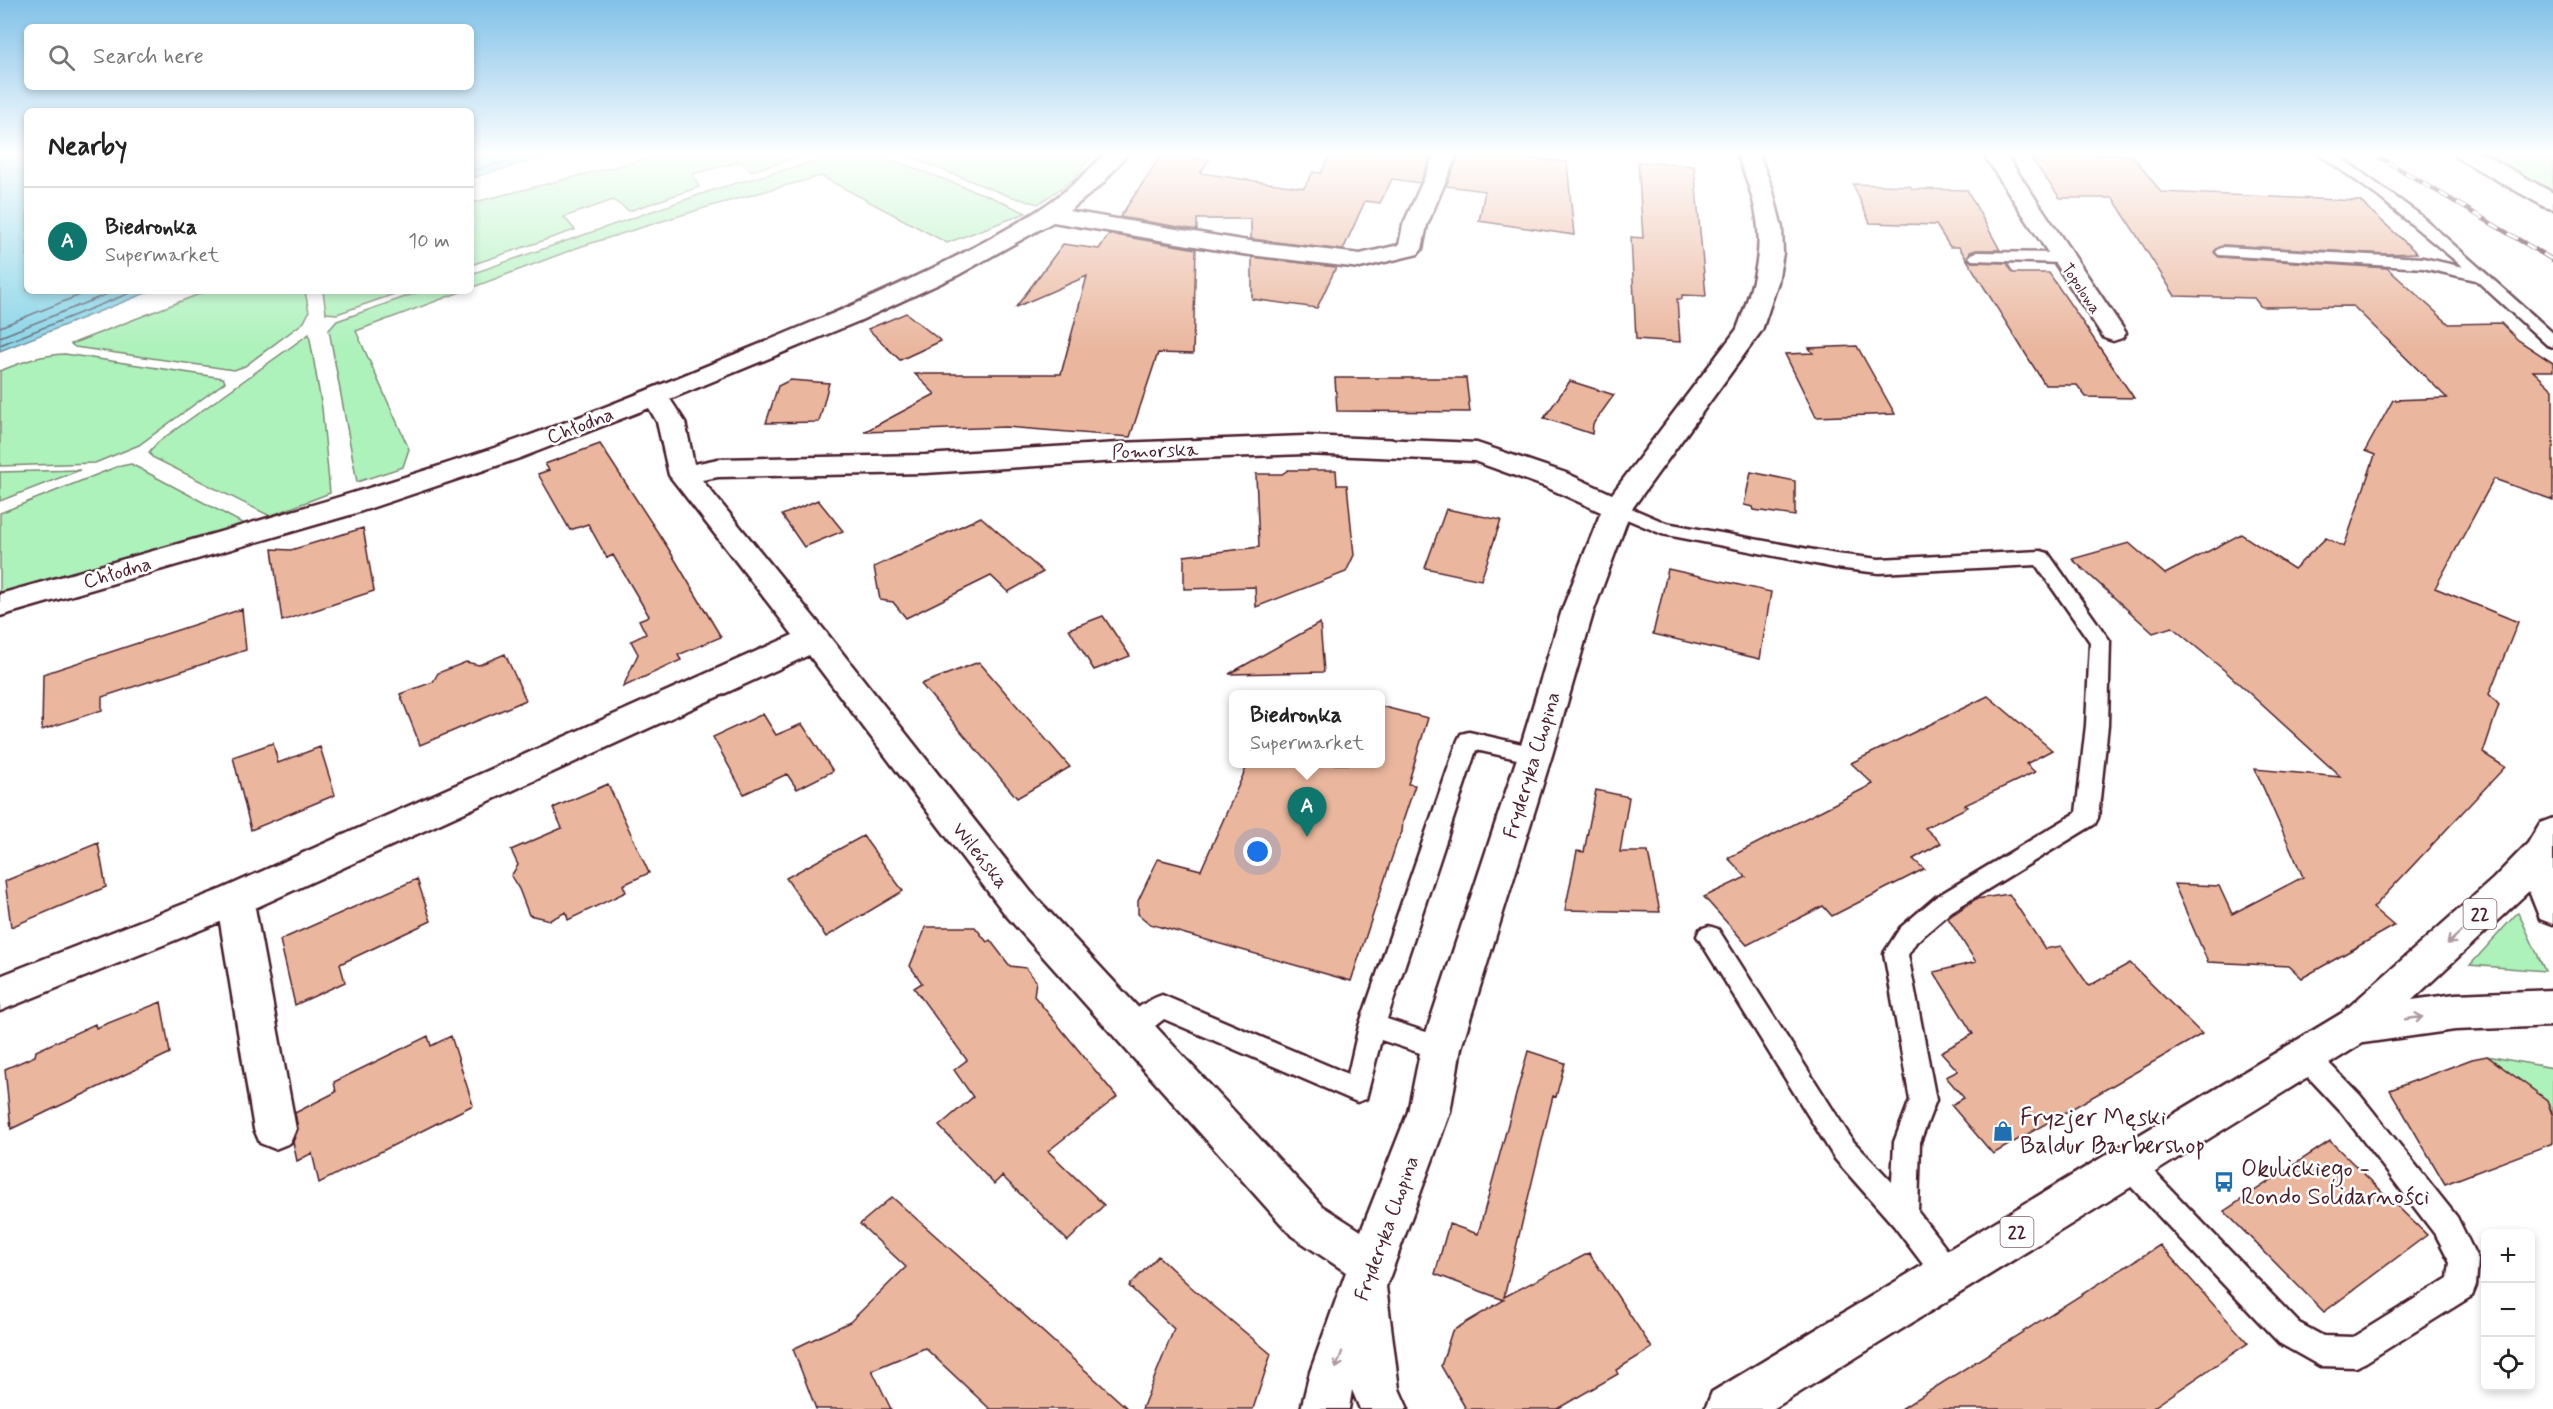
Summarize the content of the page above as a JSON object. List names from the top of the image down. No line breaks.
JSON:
{"streets":{"street":["Topolowa","Chłodna","Pomorska","Fryderyka Chopina","Wileńska","22"]},"crossings":[["Chłodna","Wileńska"],["Pomorska","Fryderyka Chopina"],["Pomorska","Wileńska"],["Fryderyka Chopina","Wileńska"]],"places":{"shop":["Fryzjer Męski Baldur Barbershop"],"bus stop":["Okulickiego - Rondo Solidarności"]},"page":{"search":"Search here","heading":"Nearby","list":[{"mark":"A","name":"Biedronka","note":"Supermarket","value":"10 m"}],"popup":["Biedronka","Supermarket"],"pins":"A","map_buttons":["+","−"]}}
